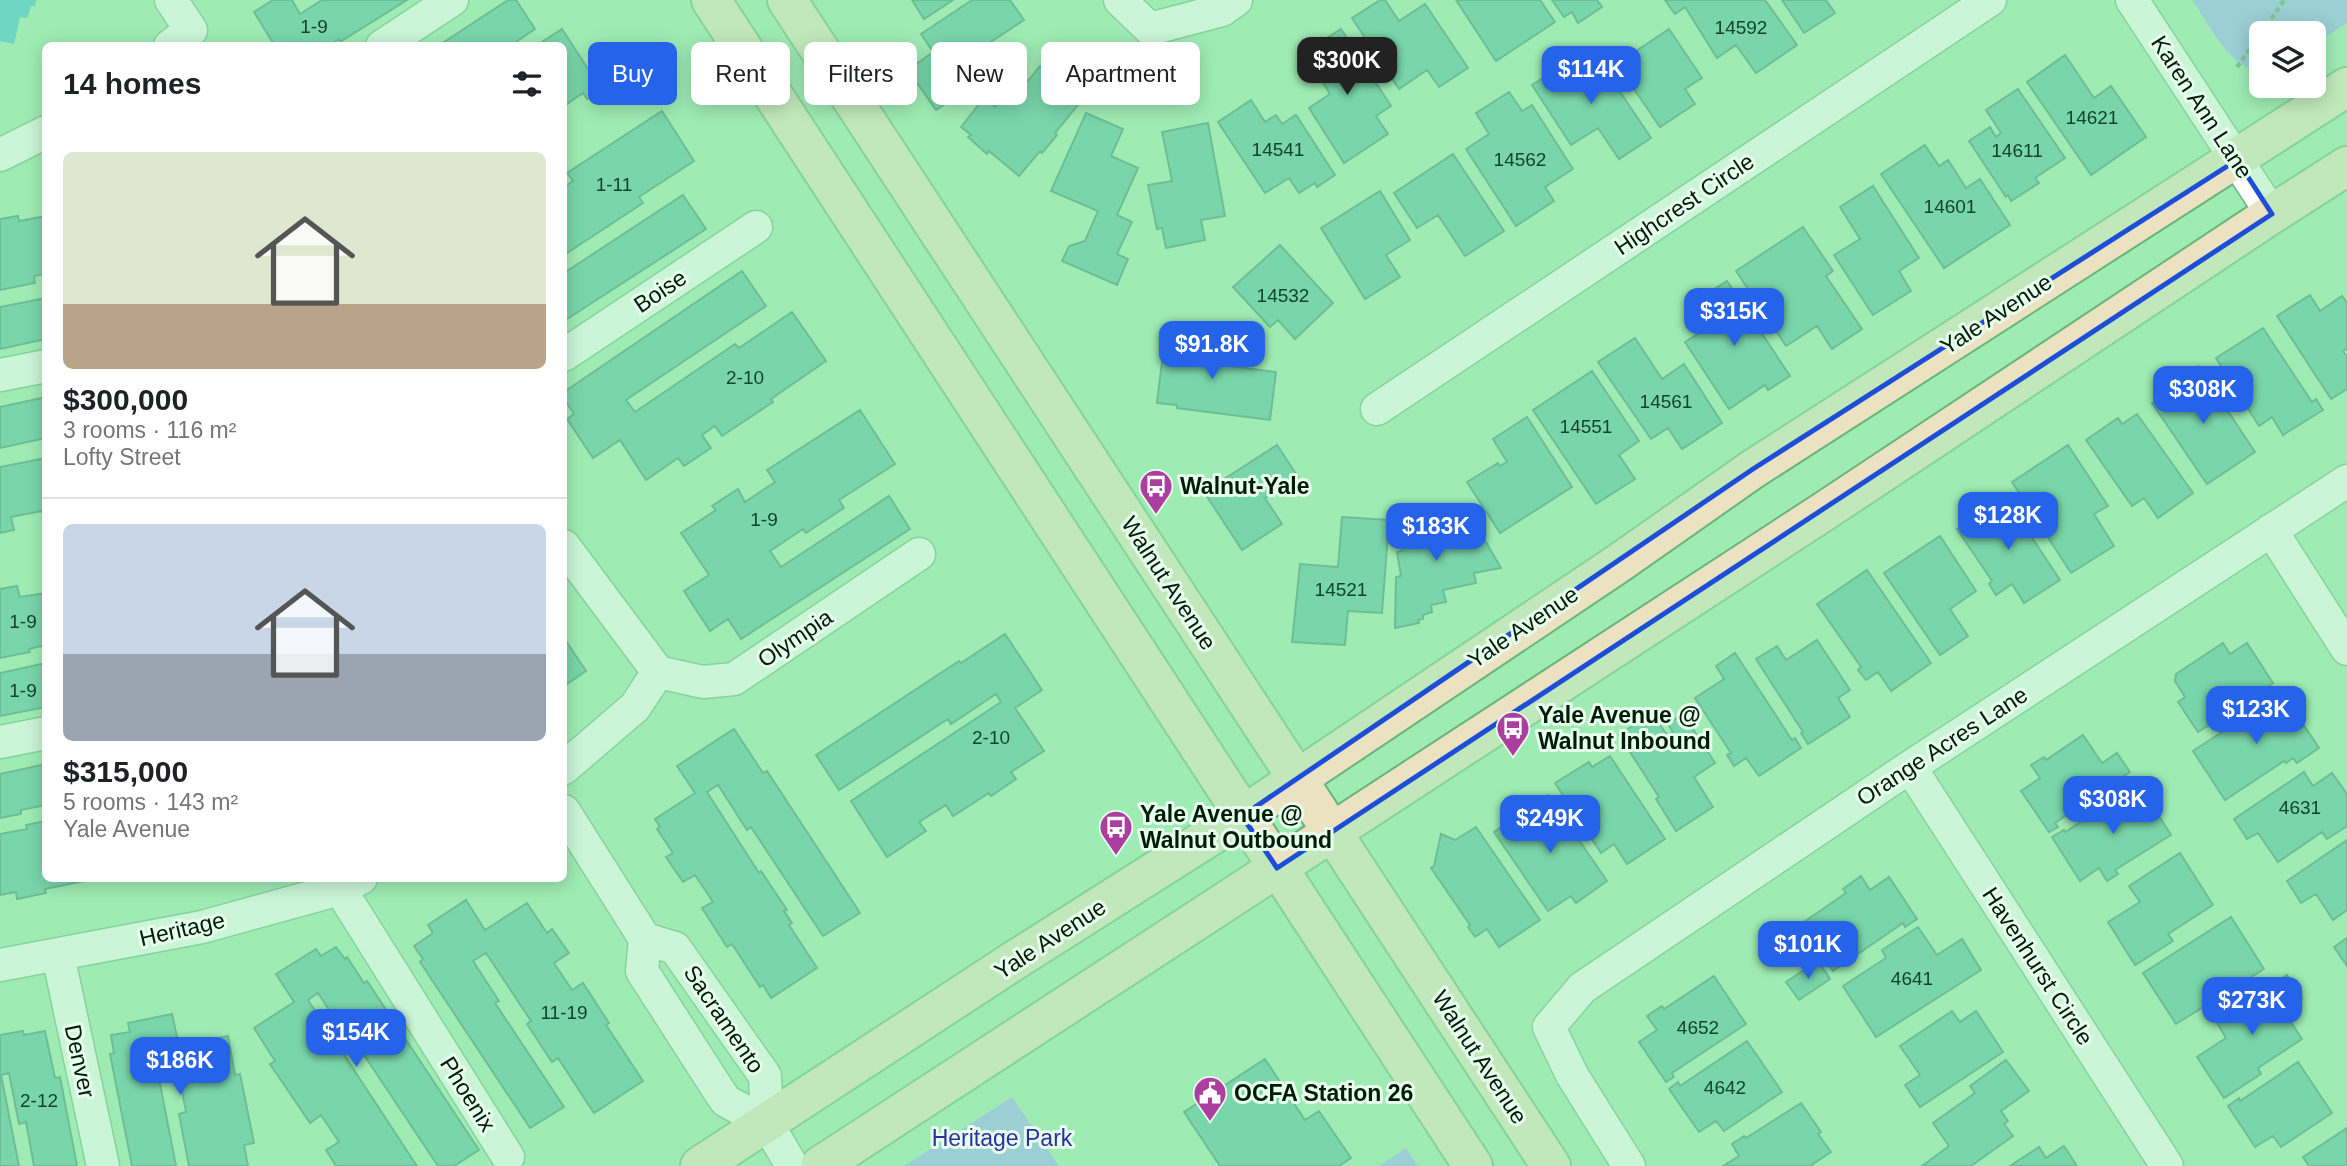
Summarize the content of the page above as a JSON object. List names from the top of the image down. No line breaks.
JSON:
{"streets":{"main road":["Yale Avenue","Walnut Avenue"],"street":["Karen Ann Lane","Highcrest Circle","Boise","Olympia","Orange Acres Lane","Heritage","Havenhurst Circle","Sacramento","Denver","Phoenix"]},"crossings":[["Karen Ann Lane","Yale Avenue"],["Yale Avenue","Walnut Avenue"],["Yale Avenue","Sacramento"],["Orange Acres Lane","Havenhurst Circle"],["Heritage","Denver"],["Heritage","Phoenix"]],"parks":["Heritage Park"],"places":{"bus stop":["Walnut-Yale","Yale Avenue @ Walnut Inbound","Yale Avenue @ Walnut Outbound"],"public building":["OCFA Station 26"]},"house_numbers":["1-9","14592","14621","14541","14611","14562","1-11","14601","14532","2-10","14561","14551","1-9","14521","1-9","1-9","2-10","4631","4641","11-19","4652","4642","2-12"],"page":{"price":["$300K","$114K","$315K","$91.8K","$308K","$128K","$183K","$123K","$308K","$249K","$101K","$273K","$154K","$186K"],"chip":["Buy","Rent","Filters","New","Apartment"],"heading":"14 homes","list":[{"name":"$300,000","note":"3 rooms · 116 m² · Lofty Street"},{"name":"$315,000","note":"5 rooms · 143 m² · Yale Avenue"}]}}
